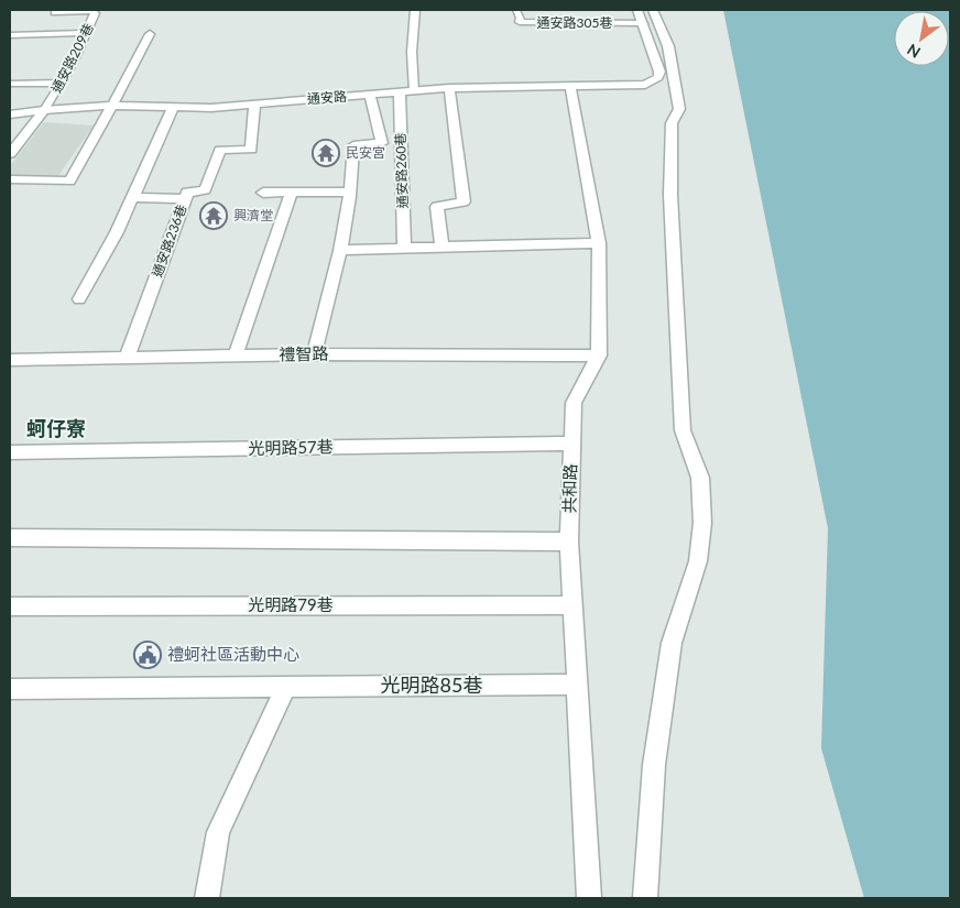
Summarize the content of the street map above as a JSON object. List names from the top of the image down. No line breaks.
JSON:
{"streets":{"street":["通安路","通安路260巷","通安路236巷","禮智路","光明路57巷","共和路","光明路79巷","光明路85巷"],"lane":["通安路305巷","通安路209巷"]},"crossings":[["通安路305巷","通安路"],["通安路209巷","通安路"],["通安路","通安路260巷"],["通安路","通安路236巷"],["通安路","共和路"],["通安路236巷","禮智路"],["禮智路","共和路"],["光明路57巷","共和路"],["共和路","光明路79巷"],["共和路","光明路85巷"]],"districts":["蚵仔寮"],"places":{"temple":["民安宮","興濟堂"],"public building":["禮蚵社區活動中心"]},"north":"bottom left"}
